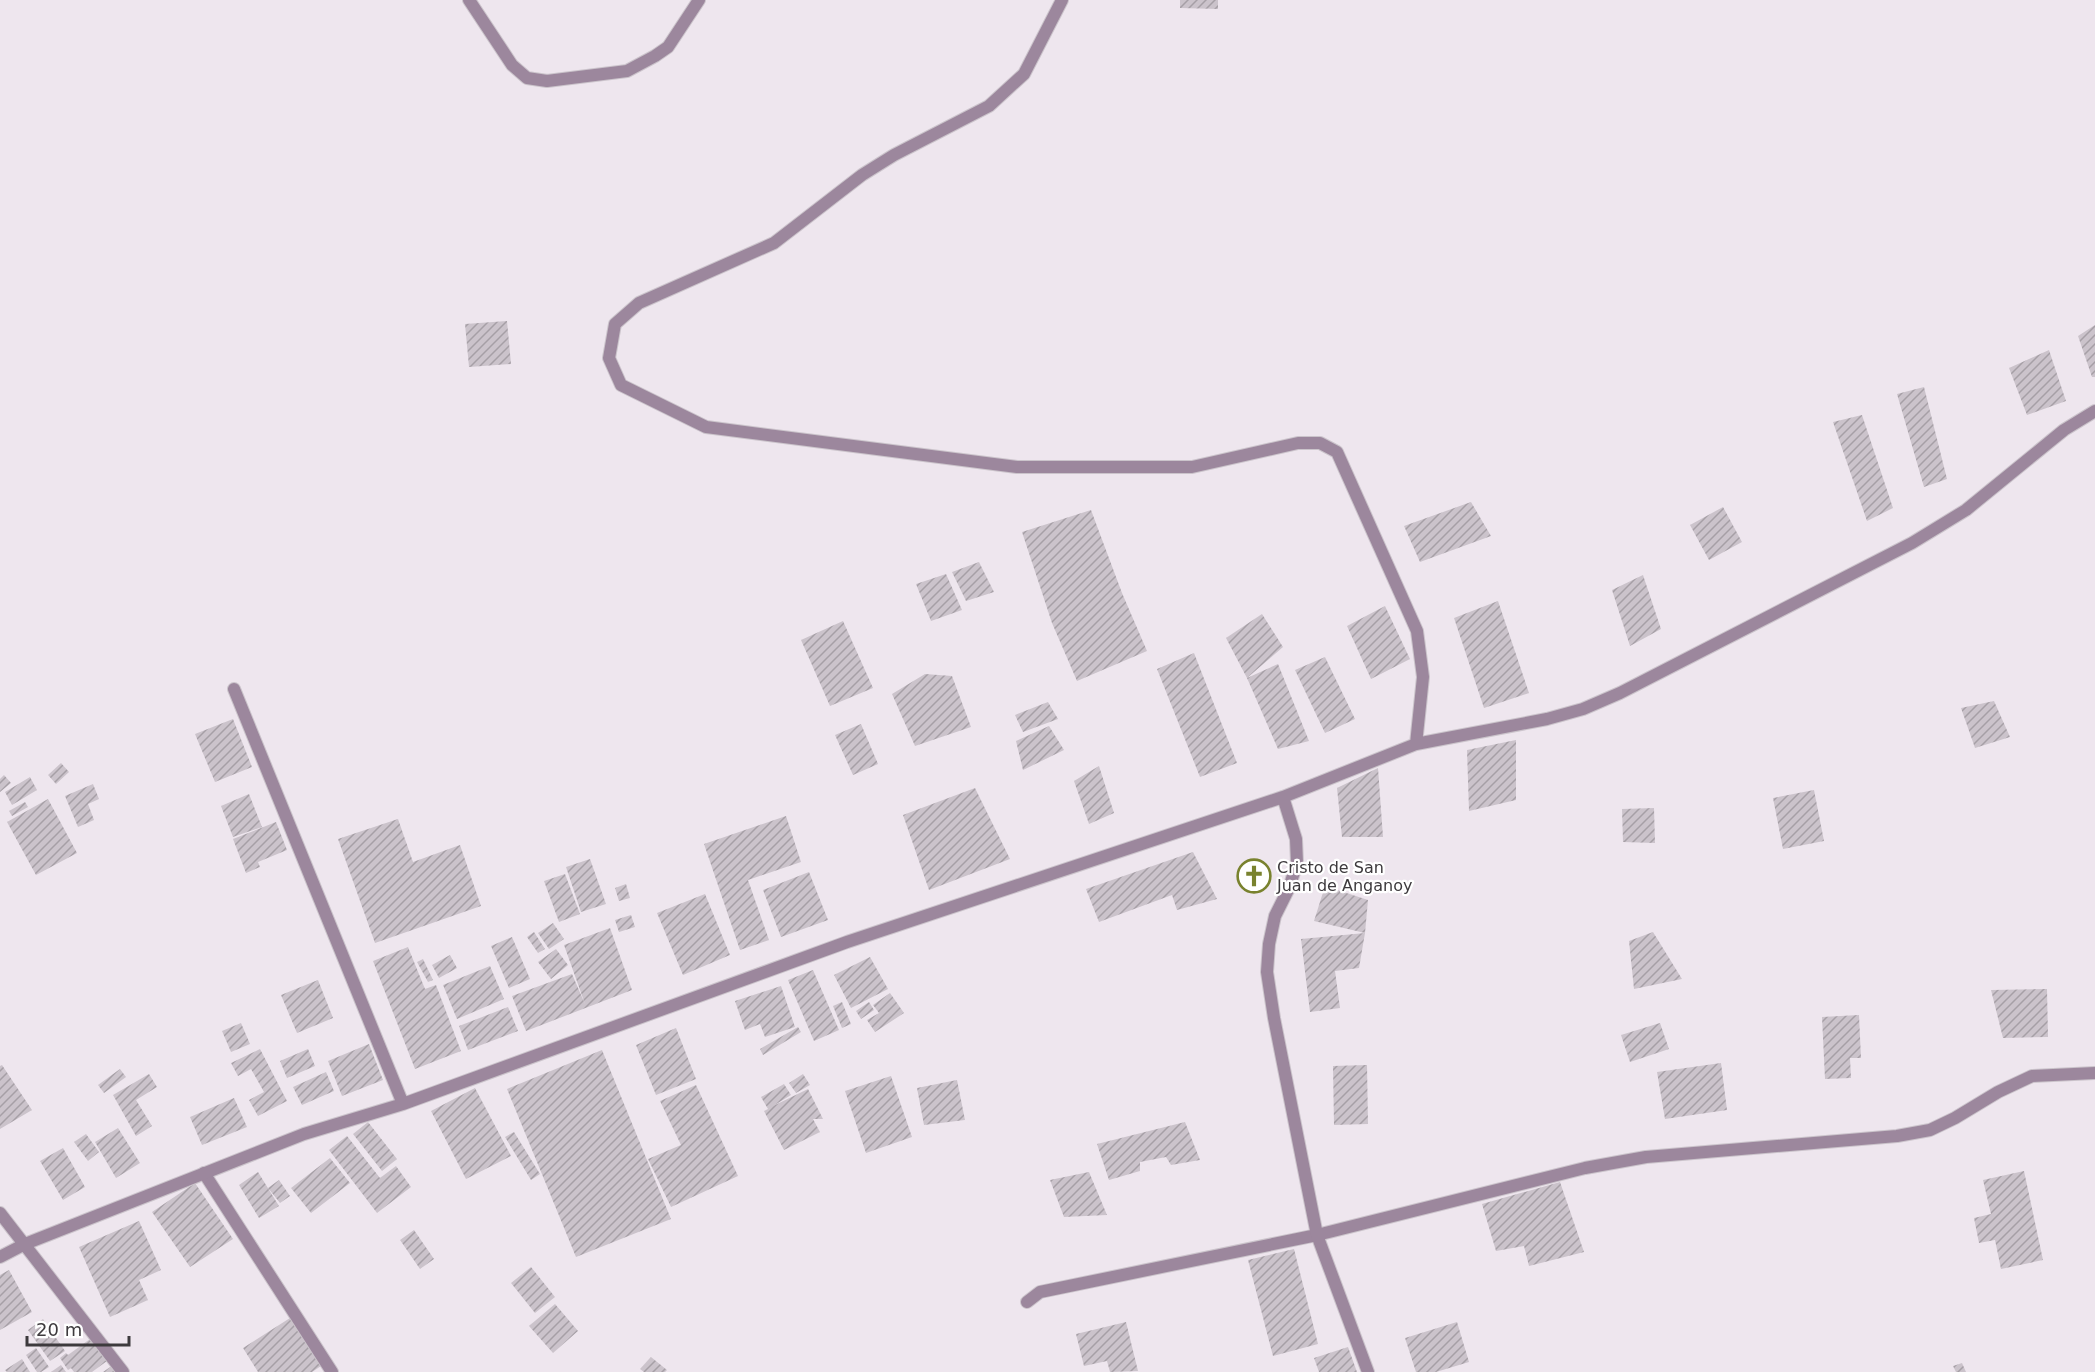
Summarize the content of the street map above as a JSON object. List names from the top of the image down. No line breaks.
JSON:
{"places":{"church":["Cristo de San Juan de Anganoy"]},"scale_bar":"20 m"}
